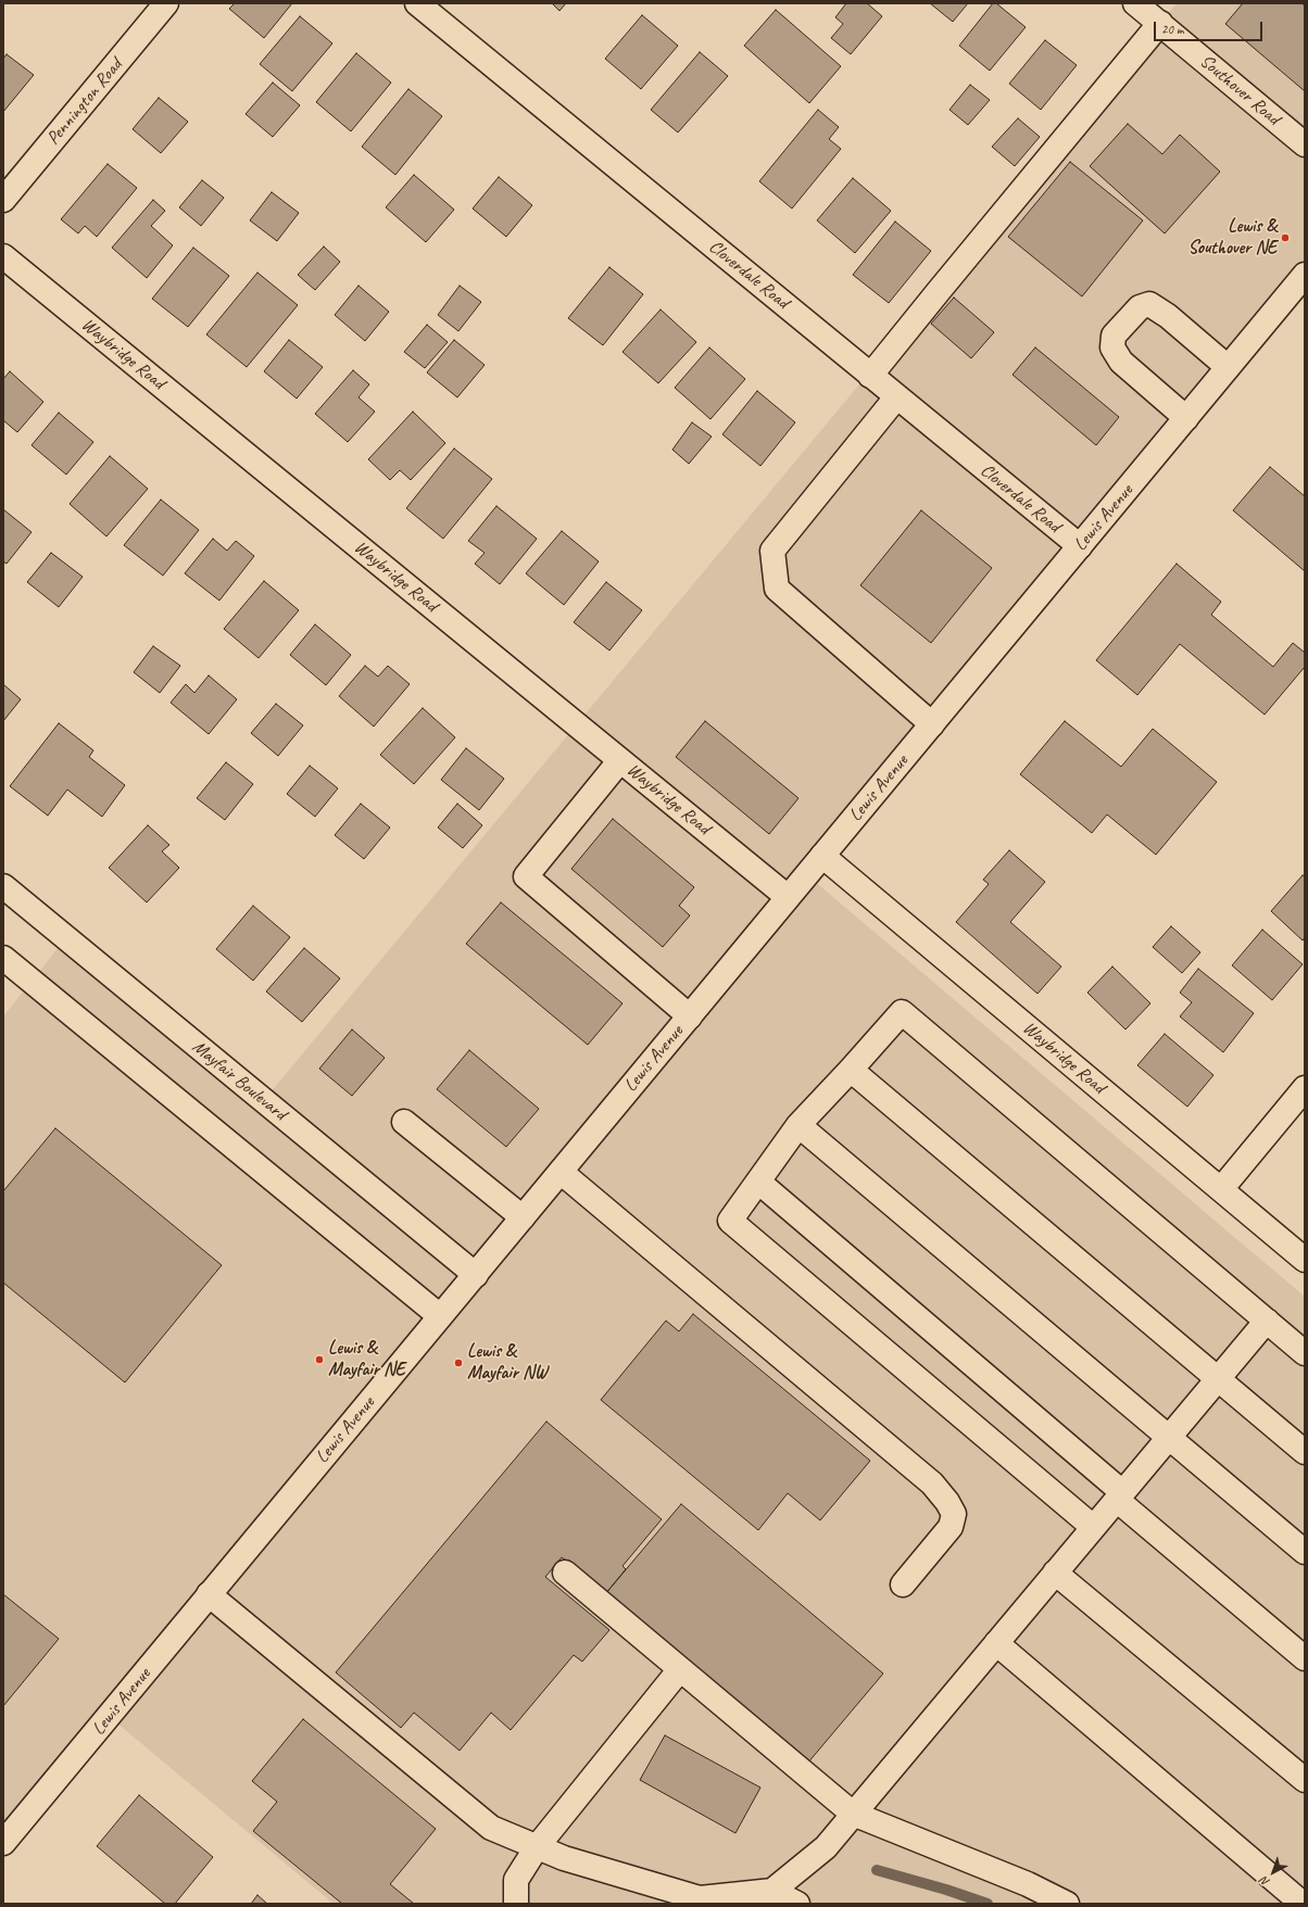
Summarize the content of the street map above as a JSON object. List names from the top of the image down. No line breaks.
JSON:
{"streets":{"street":["Southover Road","Pennington Road","Cloverdale Road","Waybridge Road","Lewis Avenue","Mayfair Boulevard"]},"crossings":[["Cloverdale Road","Lewis Avenue"],["Waybridge Road","Lewis Avenue"],["Lewis Avenue","Mayfair Boulevard"]],"places":["Lewis & Southover NE","Lewis & Mayfair NE","Lewis & Mayfair NW"],"scale_bar":"20 m","north":"bottom left"}
